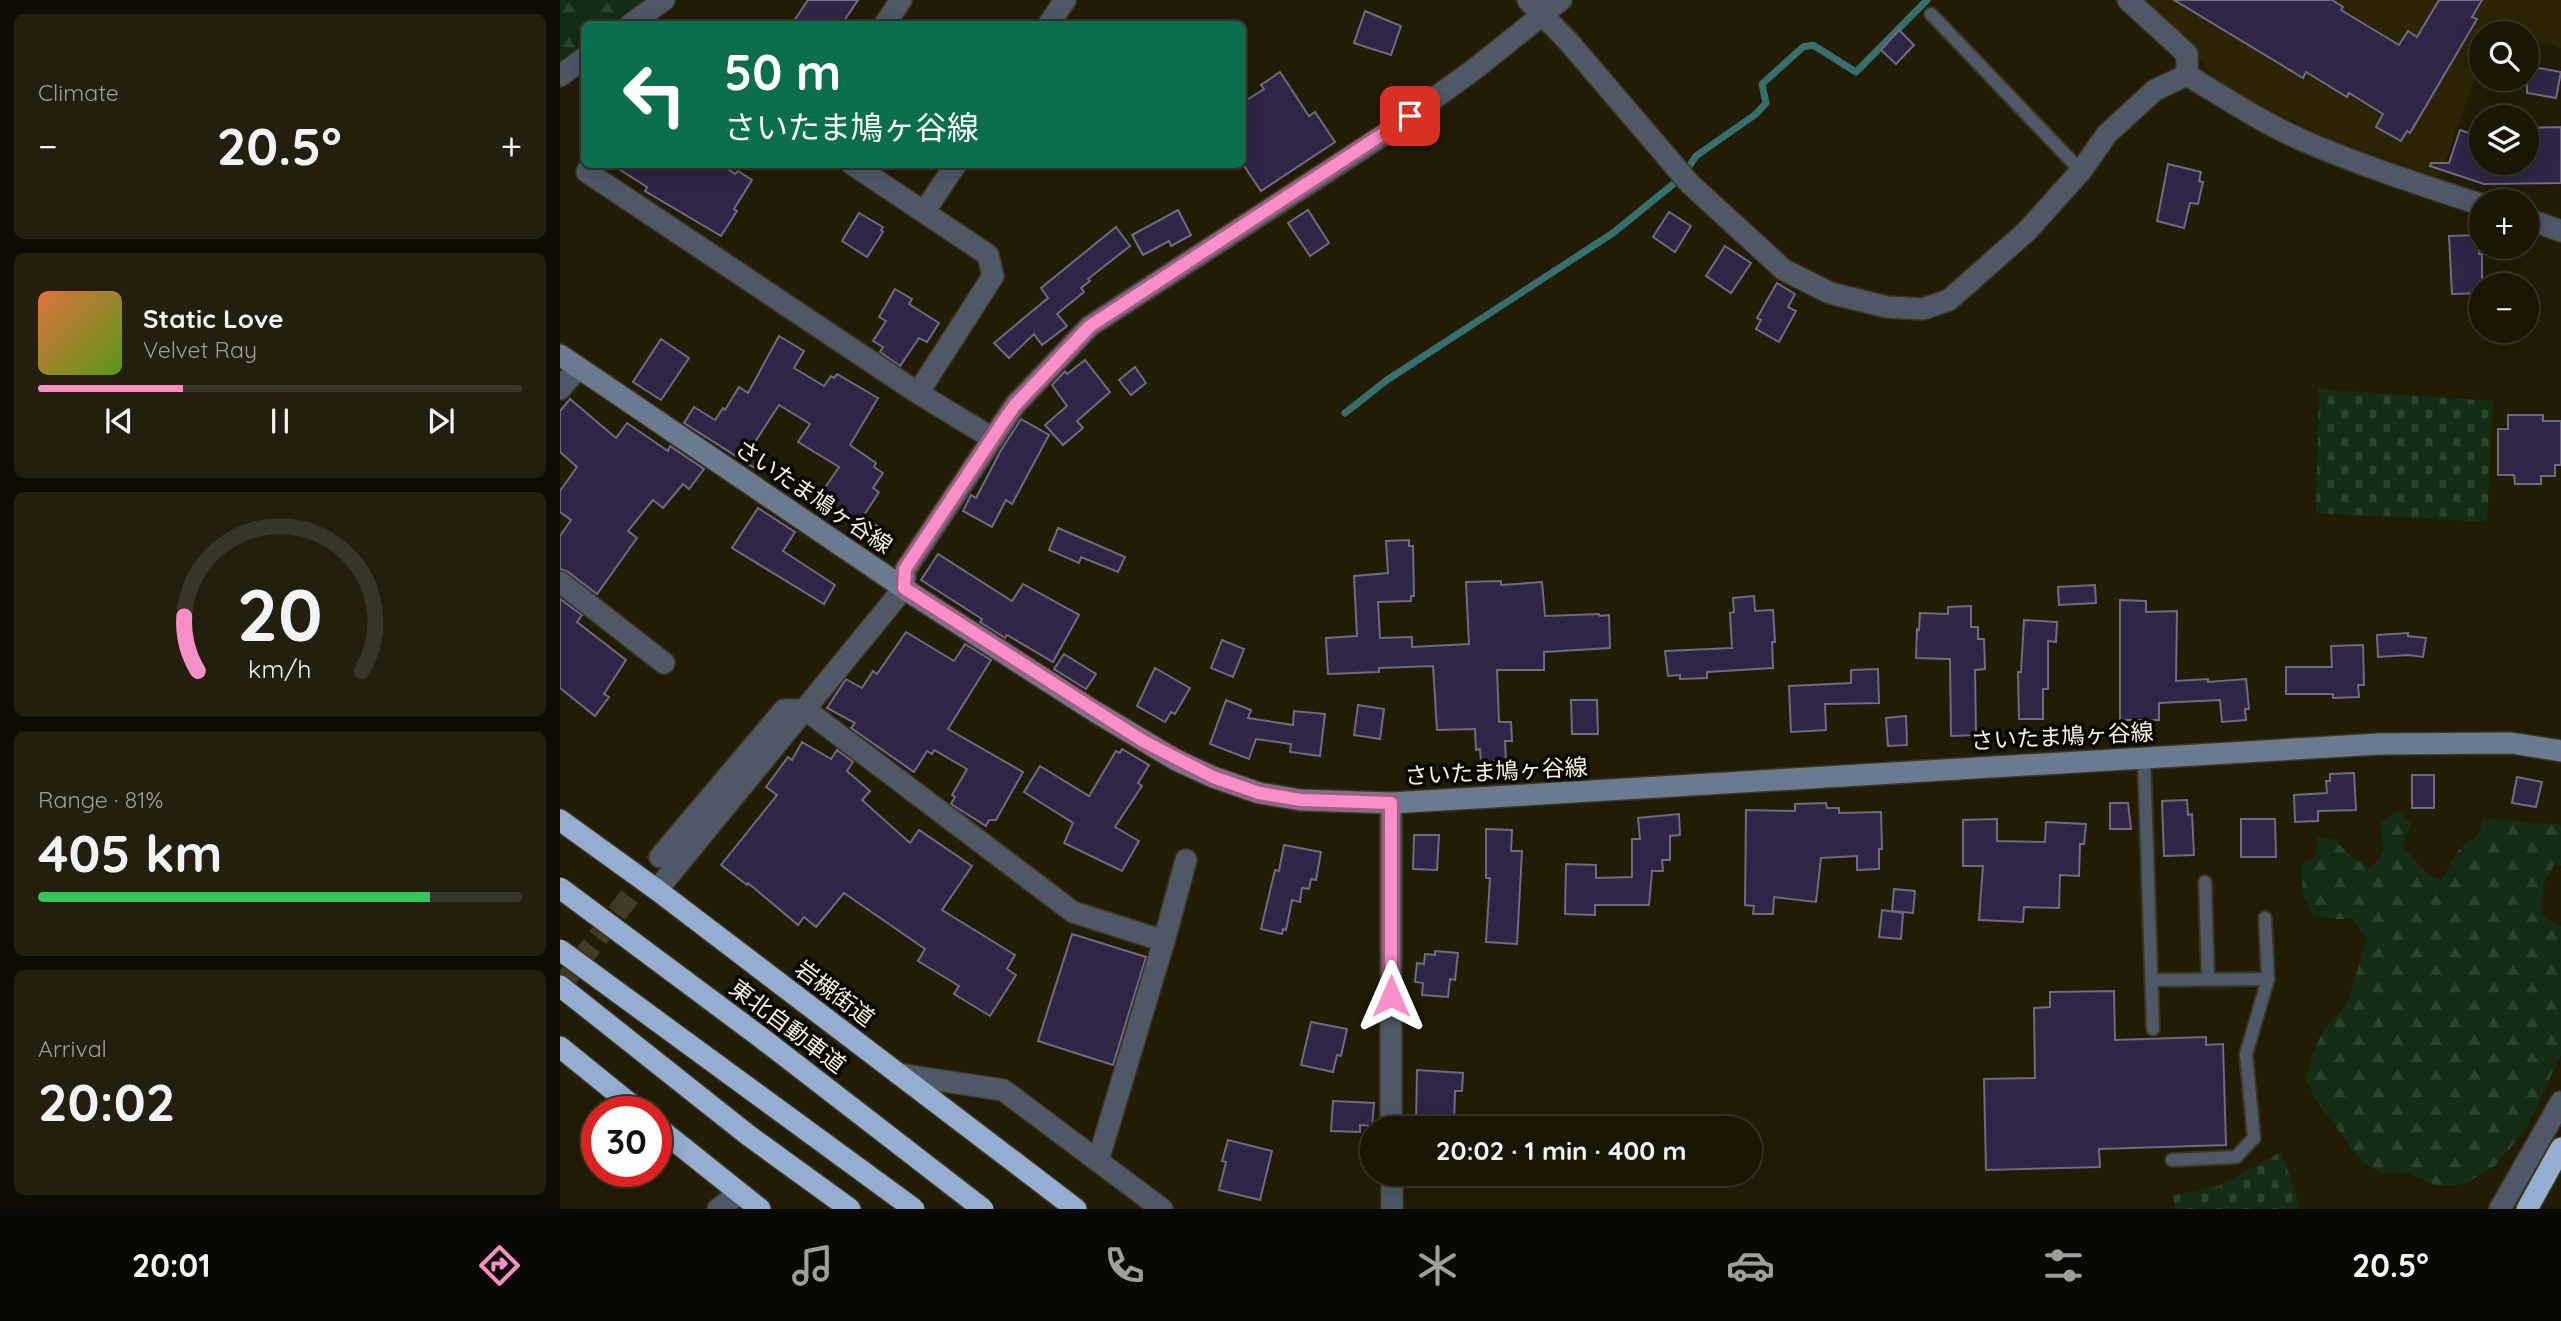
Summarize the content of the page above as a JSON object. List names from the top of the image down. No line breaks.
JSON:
{"streets":{"highway":["岩槻街道","東北自動車道"],"main road":["さいたま鳩ヶ谷線"]},"page":{"tile":["Climate",["Range · 81%","405 km"],["Arrival","20:02"]],"map_buttons":["+","−"],"turn":["50 m","さいたま鳩ヶ谷線"],"heat":["−","20.5°","+"],"song":["Static Love","Velvet Ray"],"limit":"30","trip":"20:02 · 1 min · 400 m","tabs":["20:01","20.5°"],"gauge":["20","km/h"]}}
